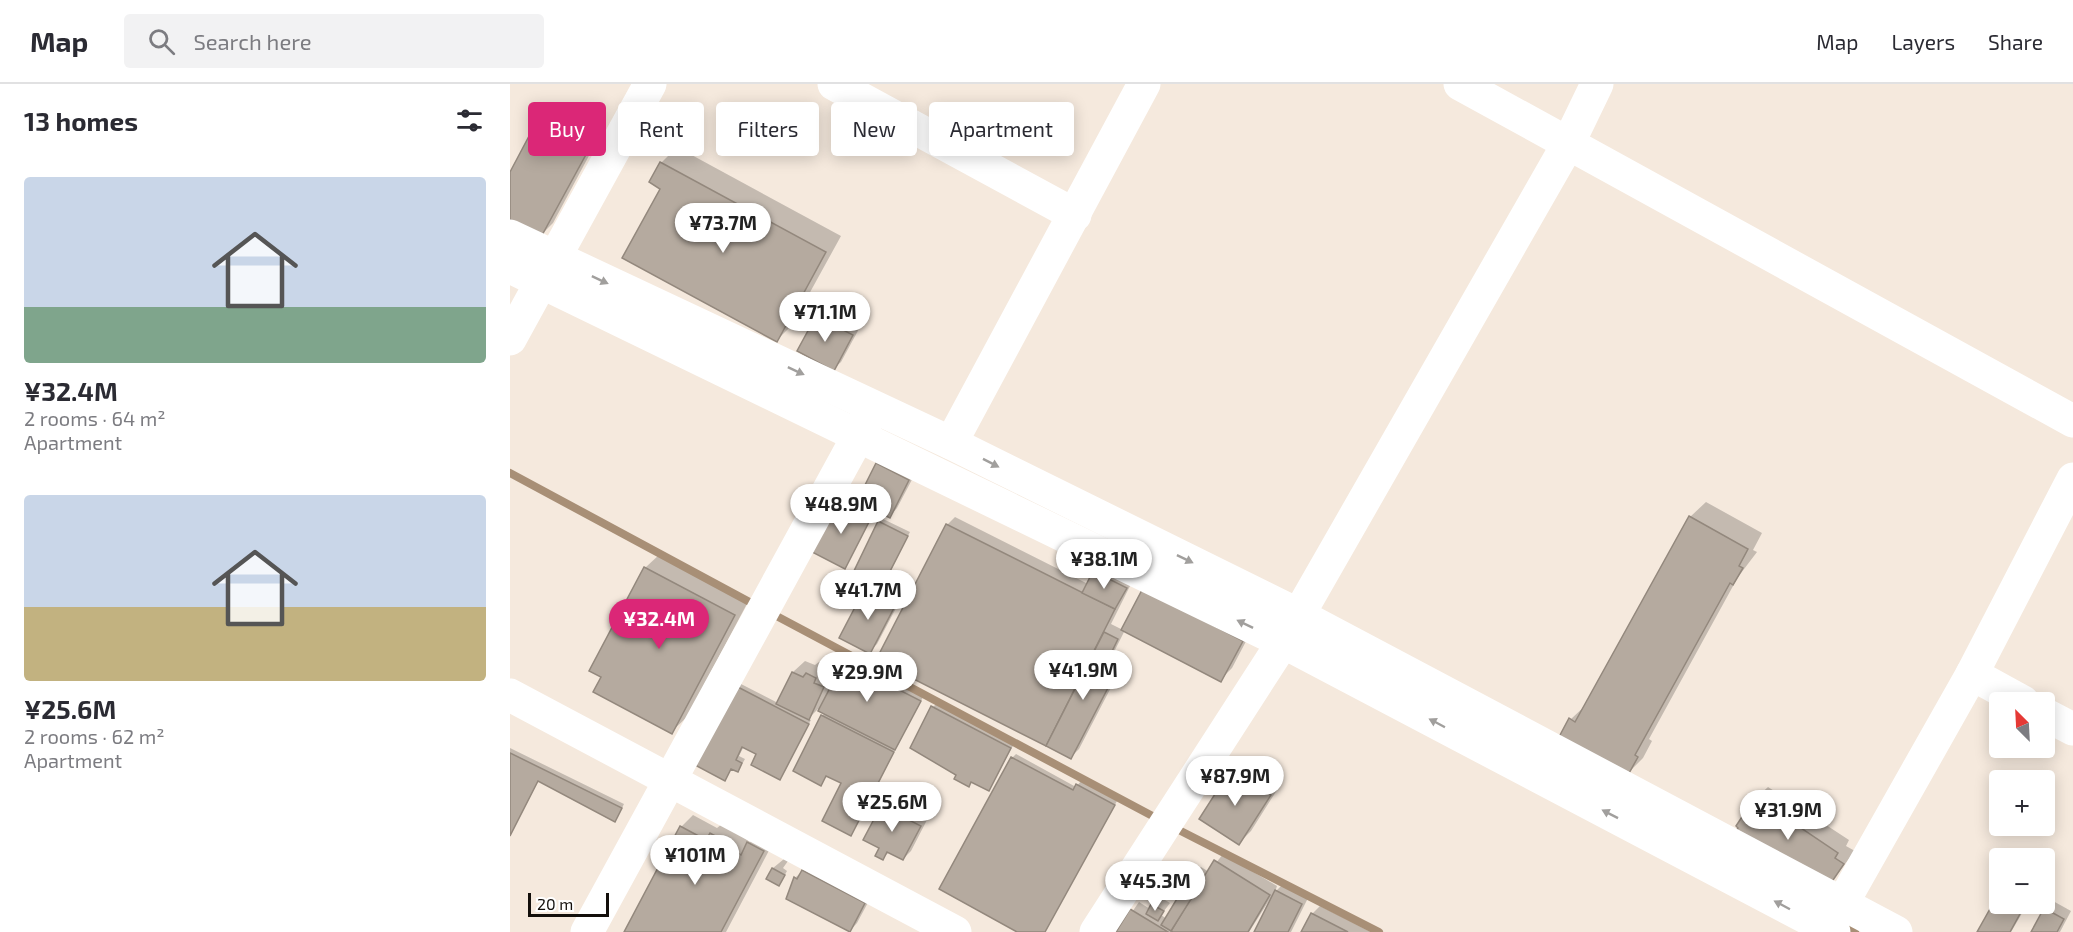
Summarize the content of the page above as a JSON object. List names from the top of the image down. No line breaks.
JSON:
{"scale_bar":"20 m","north":"top left","page":{"header":"Map","search":"Search here","nav":["Map","Layers","Share"],"heading":"13 homes","chip":["Buy","Rent","Filters","New","Apartment"],"list":[{"name":"¥32.4M","note":"2 rooms · 64 m² · Apartment"},{"name":"¥25.6M","note":"2 rooms · 62 m² · Apartment"}],"price":["¥73.7M","¥71.1M","¥48.9M","¥38.1M","¥41.7M","¥32.4M","¥41.9M","¥29.9M","¥87.9M","¥25.6M","¥31.9M","¥101M","¥45.3M"],"map_buttons":["+","−"],"scale":"20 m"}}
